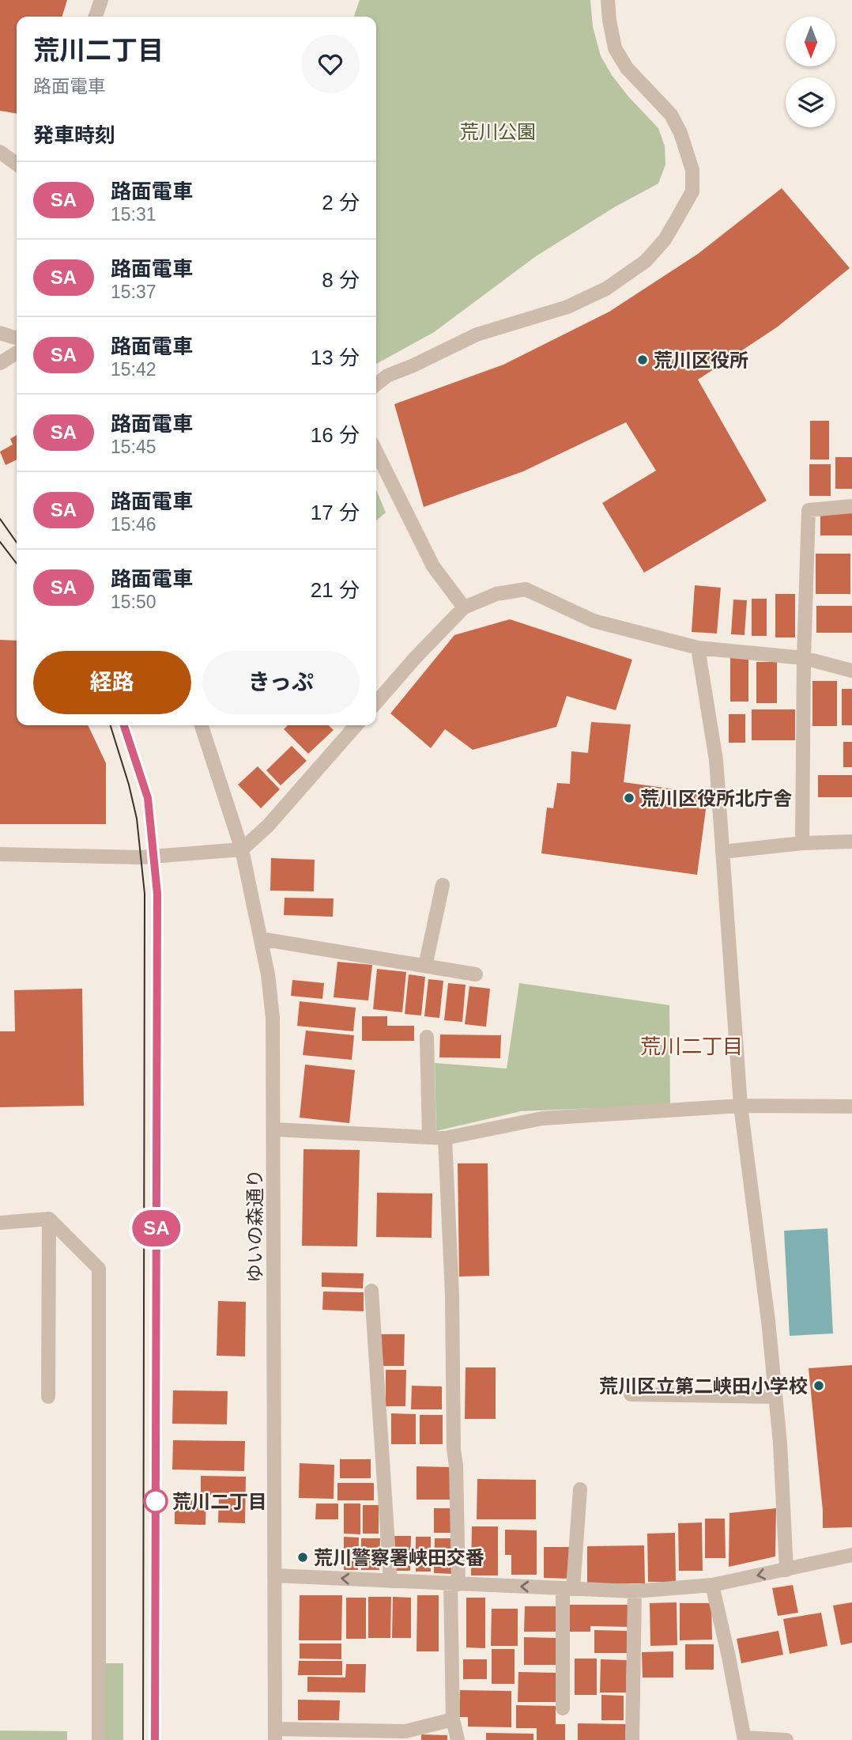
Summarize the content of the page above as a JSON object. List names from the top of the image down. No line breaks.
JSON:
{"streets":{"street":["ゆいの森通り"]},"districts":["荒川二丁目"],"parks":["荒川公園"],"places":["荒川区役所","荒川区役所北庁舎","荒川区立第二峡田小学校","荒川二丁目","荒川警察署峡田交番"],"lines":["tram line SA"],"north":"bottom","page":{"on_map":"SA","heading":[["荒川二丁目","路面電車"],"発車時刻"],"list":[{"mark":"SA","name":"路面電車","note":"15:31","value":"2 分"},{"mark":"SA","name":"路面電車","note":"15:37","value":"8 分"},{"mark":"SA","name":"路面電車","note":"15:42","value":"13 分"},{"mark":"SA","name":"路面電車","note":"15:45","value":"16 分"},{"mark":"SA","name":"路面電車","note":"15:46","value":"17 分"},{"mark":"SA","name":"路面電車","note":"15:50","value":"21 分"}],"buttons":["経路","きっぷ"]}}
